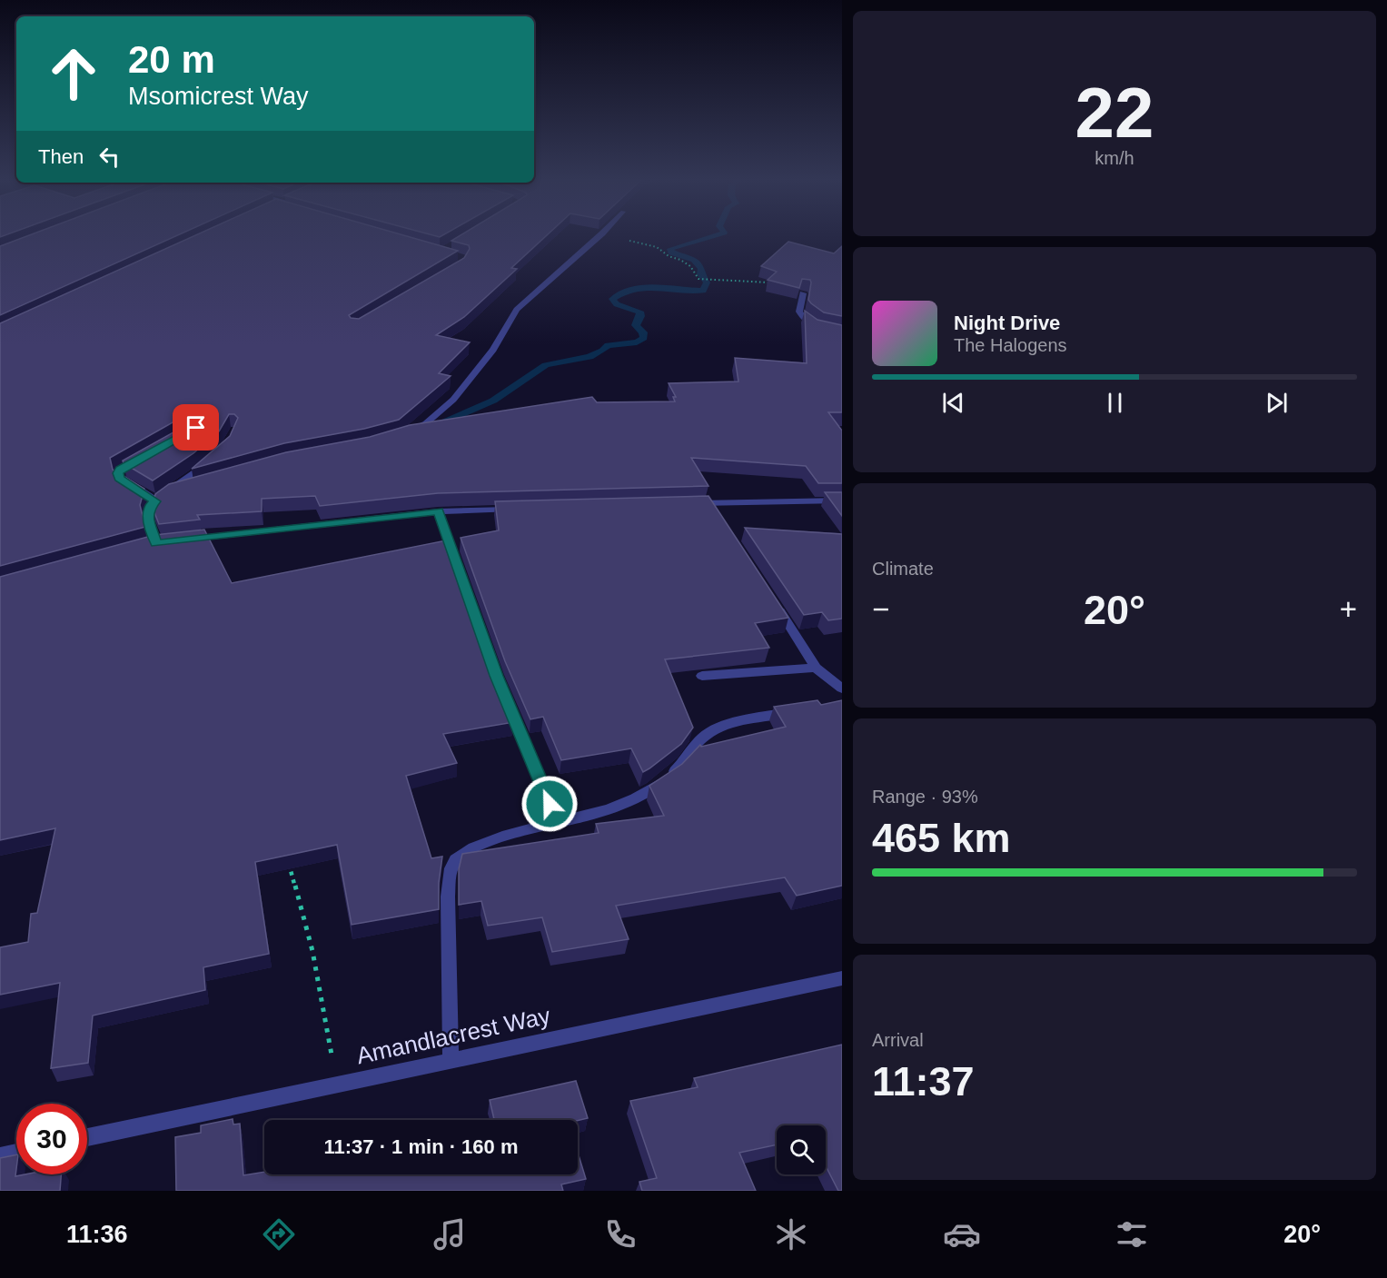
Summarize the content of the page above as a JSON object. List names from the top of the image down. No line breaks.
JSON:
{"streets":{"street":["Amandlacrest Way"]},"page":{"tile":[["22","km/h"],"Climate",["Range · 93%","465 km"],["Arrival","11:37"]],"turn":["20 m","Msomicrest Way"],"then":"Then","song":["Night Drive","The Halogens"],"heat":["−","20°","+"],"limit":"30","trip":"11:37 · 1 min · 160 m","tabs":["11:36","20°"]}}
